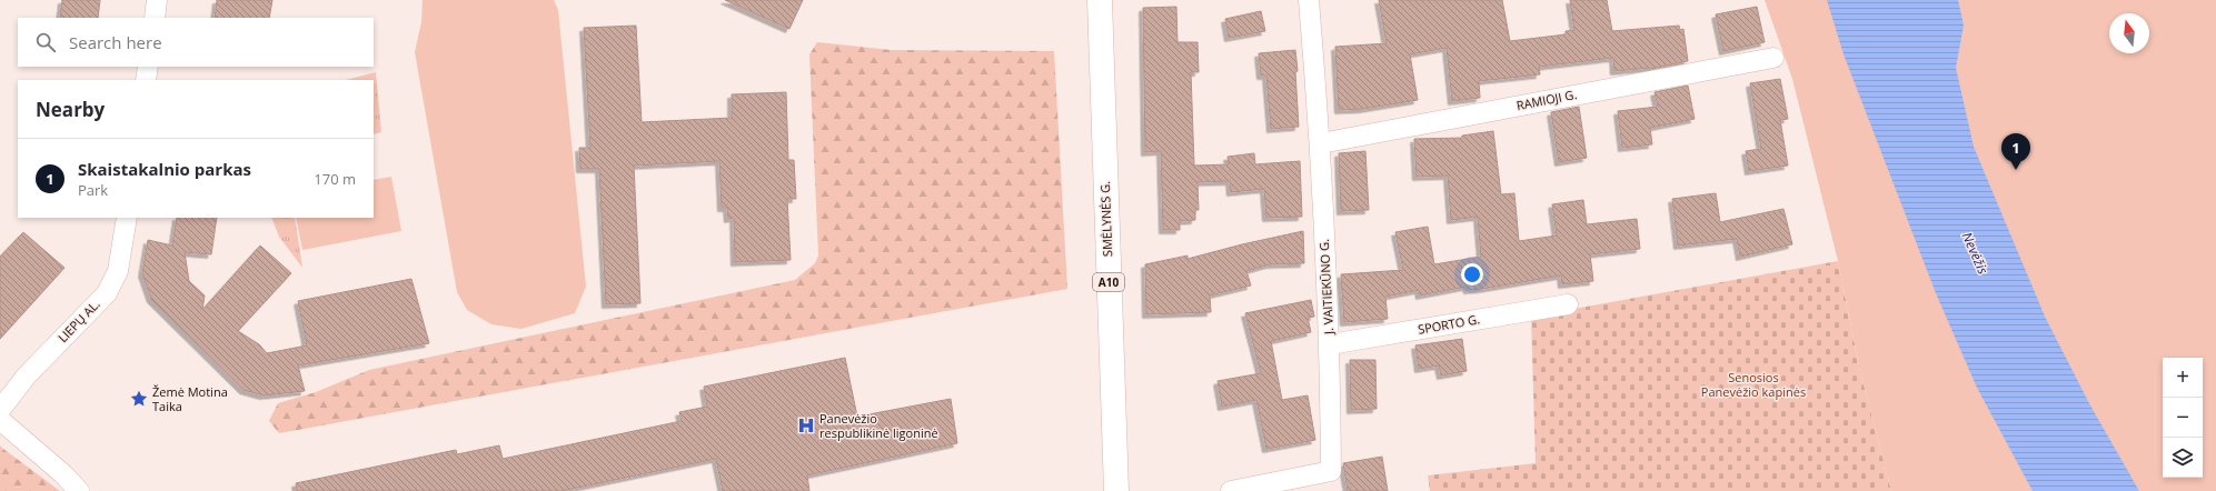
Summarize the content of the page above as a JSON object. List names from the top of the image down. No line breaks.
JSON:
{"streets":{"highway":["SMĖLYNĖS G.","A10"],"street":["RAMIOJI G.","J. VAITIEKŪNO G.","LIEPŲ AL.","SPORTO G."]},"crossings":[["RAMIOJI G.","J. VAITIEKŪNO G."],["J. VAITIEKŪNO G.","SPORTO G."]],"water":["Nevėžis"],"parks":["Senosios Panevėžio kapinės"],"places":{"place":["Žemė Motina Taika"],"hospital":["Panevėžio respublikinė ligoninė"]},"north":"top","page":{"search":"Search here","heading":"Nearby","pins":"1","list":[{"mark":"1","name":"Skaistakalnio parkas","note":"Park","value":"170 m"}],"map_buttons":["+","−"]}}
